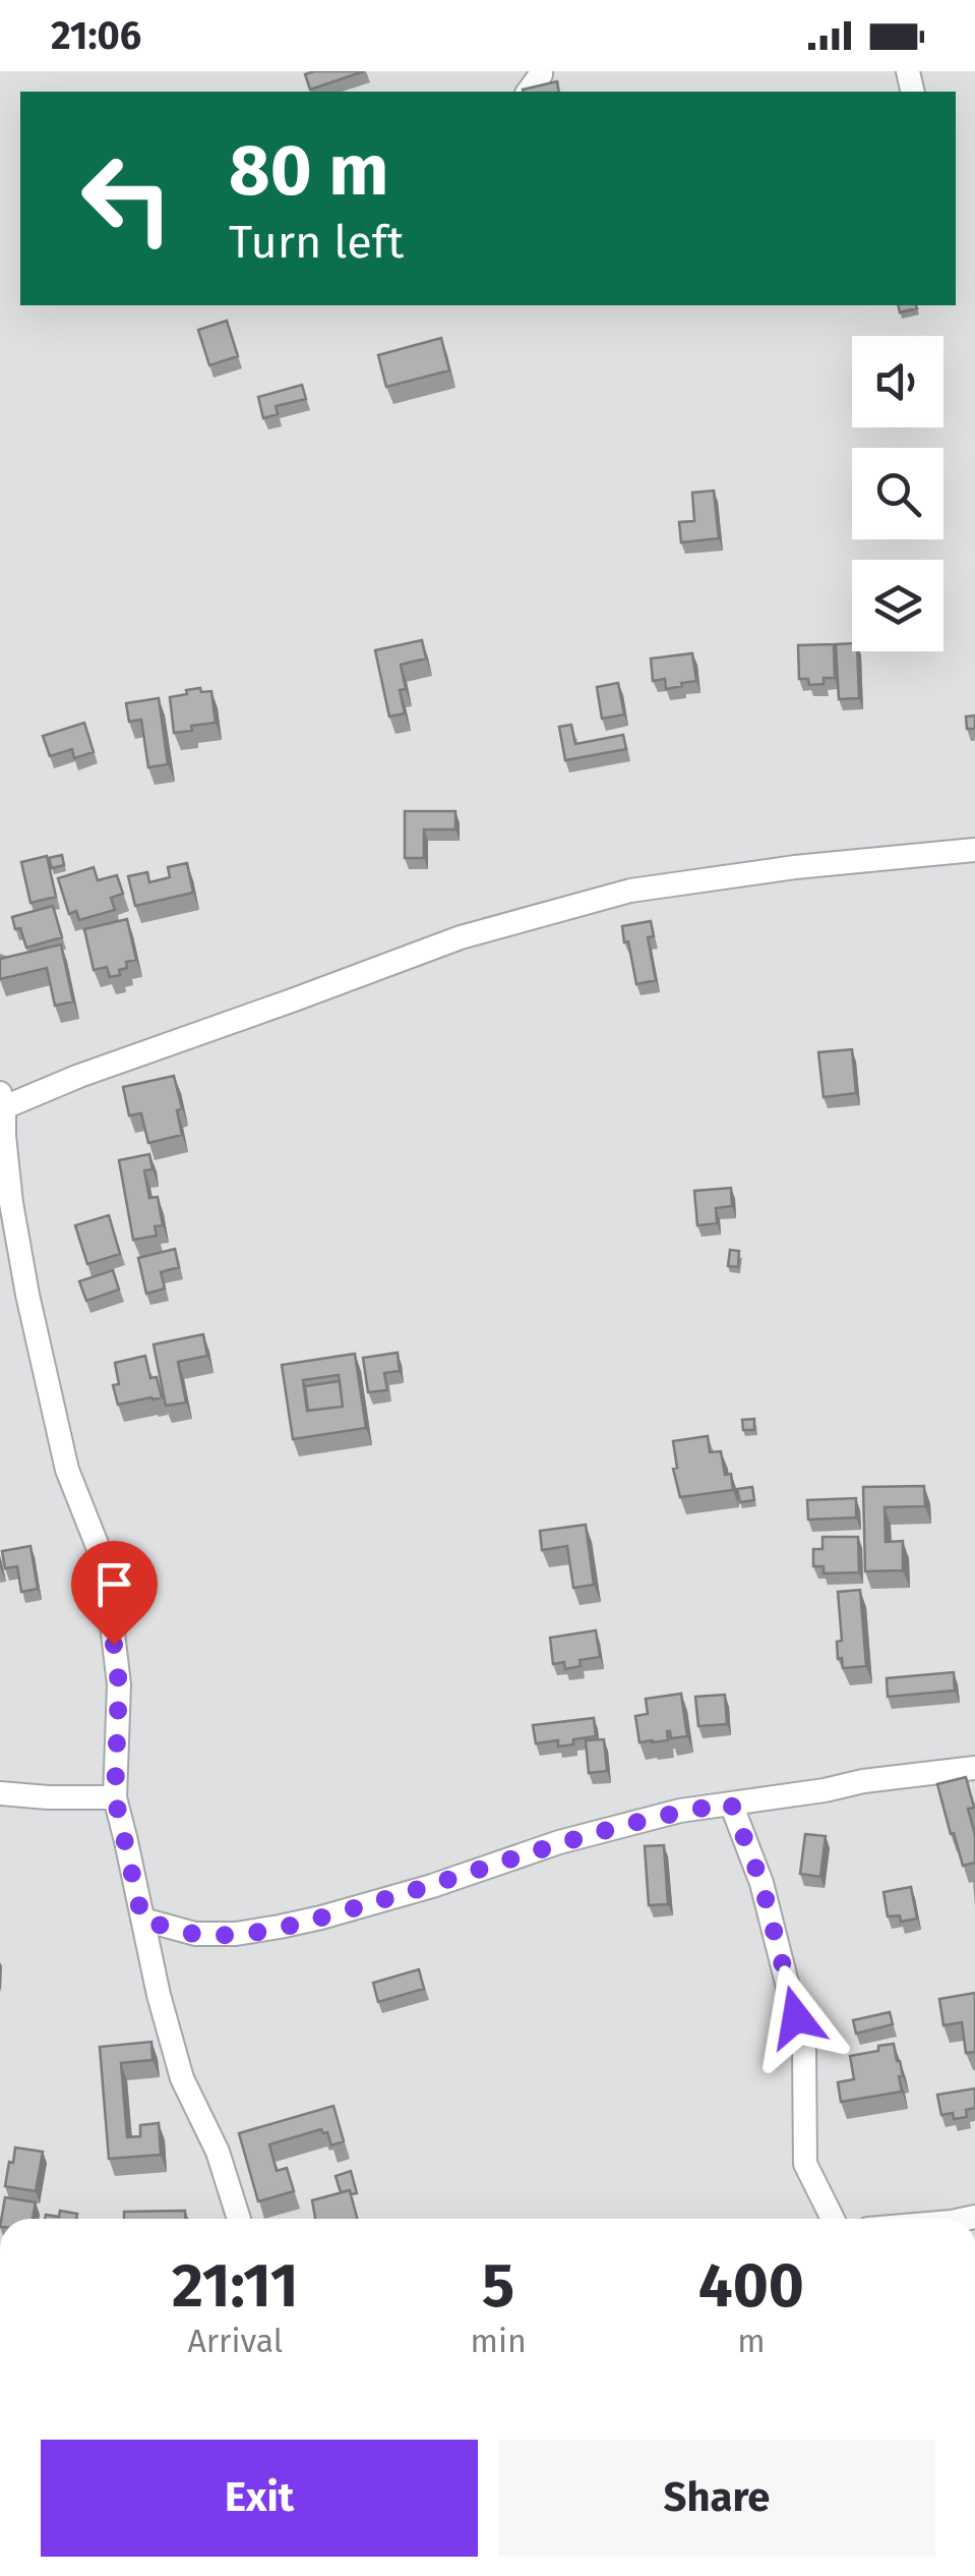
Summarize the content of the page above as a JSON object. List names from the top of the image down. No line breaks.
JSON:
{"page":{"status":"21:06","turn":["80 m","Turn left"],"eta":["21:11","Arrival","5","min","400","m"],"buttons":["Exit","Share"]}}
